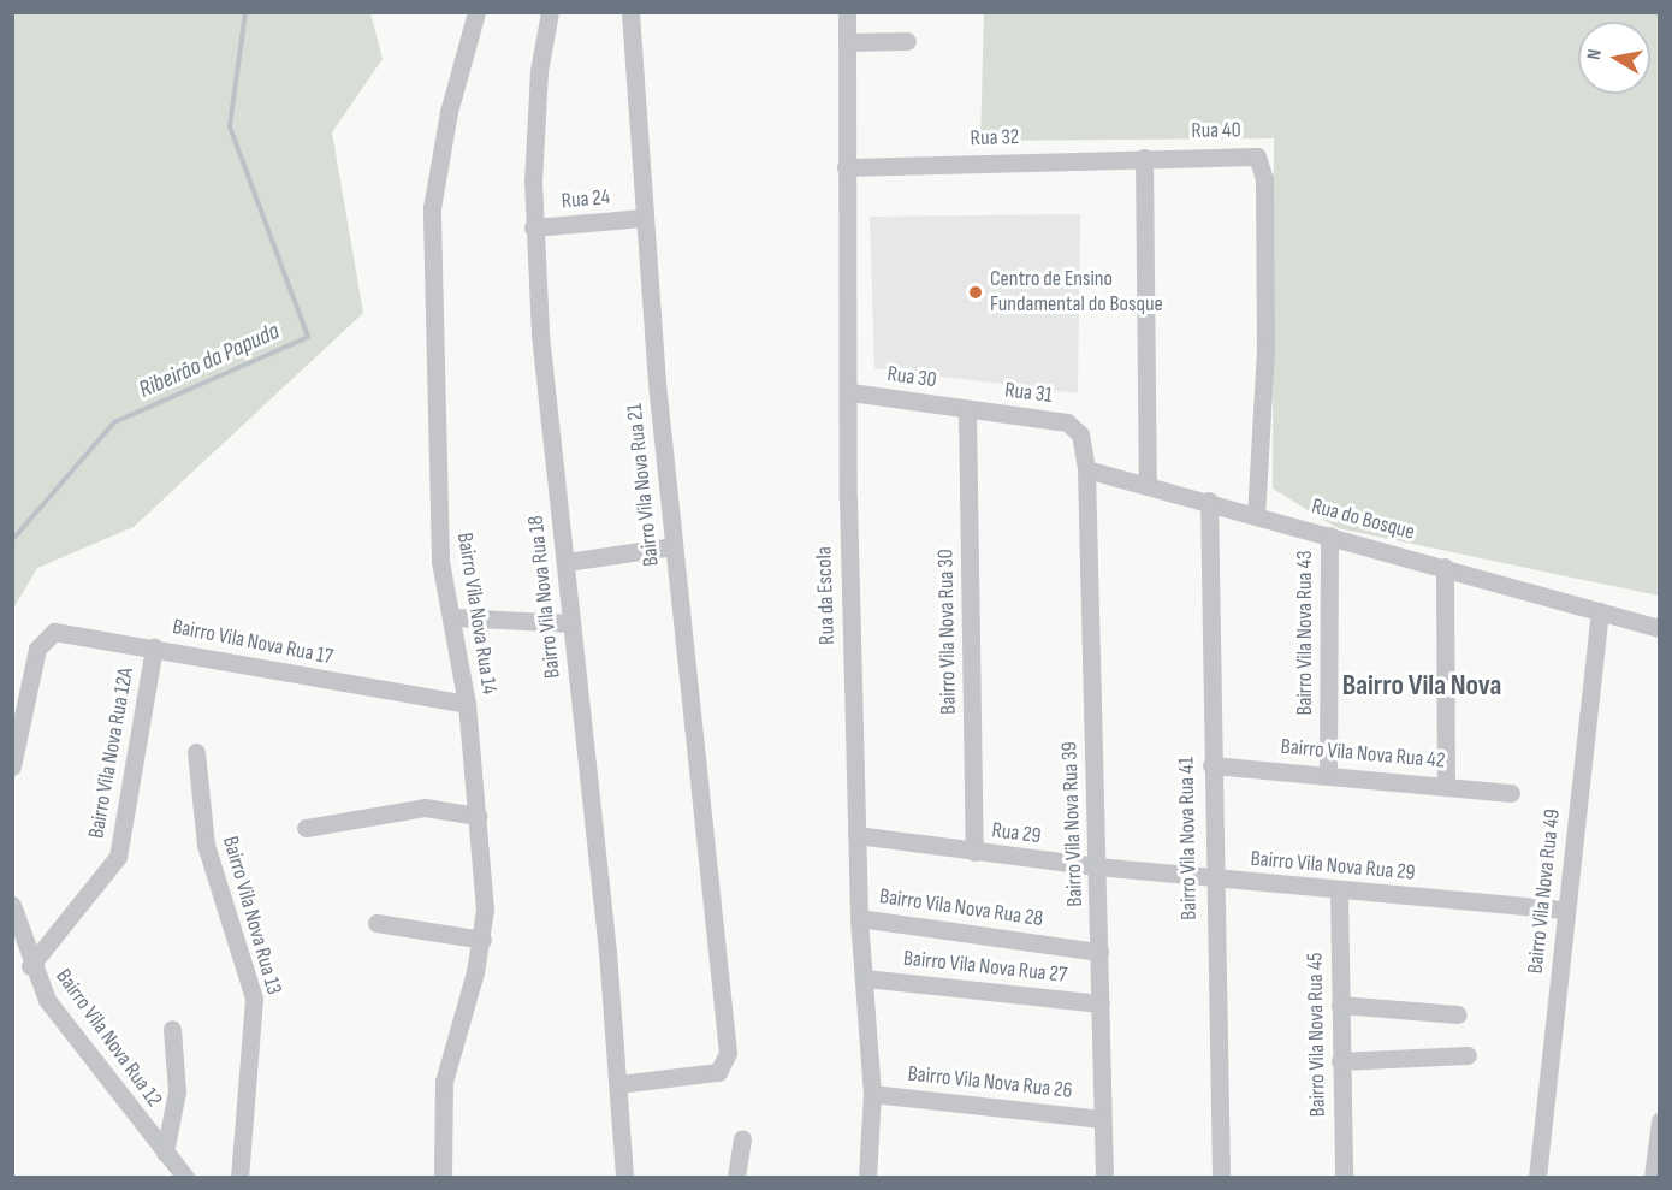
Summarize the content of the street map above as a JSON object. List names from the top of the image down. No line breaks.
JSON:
{"streets":{"street":["Rua 40","Rua 32","Rua 24","Rua 30","Rua 31","Bairro Vila Nova Rua 21","Rua do Bosque","Rua da Escola","Bairro Vila Nova Rua 18","Bairro Vila Nova Rua 14","Bairro Vila Nova Rua 30","Bairro Vila Nova Rua 43","Bairro Vila Nova Rua 17","Bairro Vila Nova Rua 12A","Bairro Vila Nova Rua 42","Bairro Vila Nova Rua 39","Rua 29","Bairro Vila Nova Rua 41","Bairro Vila Nova Rua 29","Bairro Vila Nova Rua 49","Bairro Vila Nova Rua 28","Bairro Vila Nova Rua 13","Bairro Vila Nova Rua 27","Bairro Vila Nova Rua 45","Bairro Vila Nova Rua 12","Bairro Vila Nova Rua 26"]},"crossings":[["Rua 40","Rua 32"],["Rua 40","Rua do Bosque"],["Rua 32","Rua da Escola"],["Rua 24","Bairro Vila Nova Rua 21"],["Rua 24","Bairro Vila Nova Rua 18"],["Rua 30","Rua 31"],["Rua 30","Rua da Escola"],["Rua 30","Bairro Vila Nova Rua 30"],["Rua 31","Rua do Bosque"],["Rua 31","Bairro Vila Nova Rua 30"],["Rua 31","Bairro Vila Nova Rua 39"],["Bairro Vila Nova Rua 21","Bairro Vila Nova Rua 18"],["Rua do Bosque","Bairro Vila Nova Rua 43"],["Rua do Bosque","Bairro Vila Nova Rua 39"],["Rua do Bosque","Bairro Vila Nova Rua 41"],["Rua do Bosque","Bairro Vila Nova Rua 49"],["Rua da Escola","Bairro Vila Nova Rua 28"],["Rua da Escola","Bairro Vila Nova Rua 27"],["Rua da Escola","Bairro Vila Nova Rua 26"],["Bairro Vila Nova Rua 14","Bairro Vila Nova Rua 17"],["Bairro Vila Nova Rua 30","Rua 29"],["Bairro Vila Nova Rua 43","Bairro Vila Nova Rua 42"],["Bairro Vila Nova Rua 17","Bairro Vila Nova Rua 12A"],["Bairro Vila Nova Rua 12A","Bairro Vila Nova Rua 12"],["Bairro Vila Nova Rua 42","Bairro Vila Nova Rua 41"],["Bairro Vila Nova Rua 39","Rua 29"],["Bairro Vila Nova Rua 39","Bairro Vila Nova Rua 29"],["Bairro Vila Nova Rua 39","Bairro Vila Nova Rua 28"],["Bairro Vila Nova Rua 39","Bairro Vila Nova Rua 27"],["Bairro Vila Nova Rua 39","Bairro Vila Nova Rua 26"],["Rua 29","Bairro Vila Nova Rua 29"],["Bairro Vila Nova Rua 41","Bairro Vila Nova Rua 29"],["Bairro Vila Nova Rua 29","Bairro Vila Nova Rua 49"],["Bairro Vila Nova Rua 29","Bairro Vila Nova Rua 45"]],"districts":["Bairro Vila Nova"],"water":["Ribeirão da Papuda"],"places":["Centro de Ensino Fundamental do Bosque"],"north":"left"}
